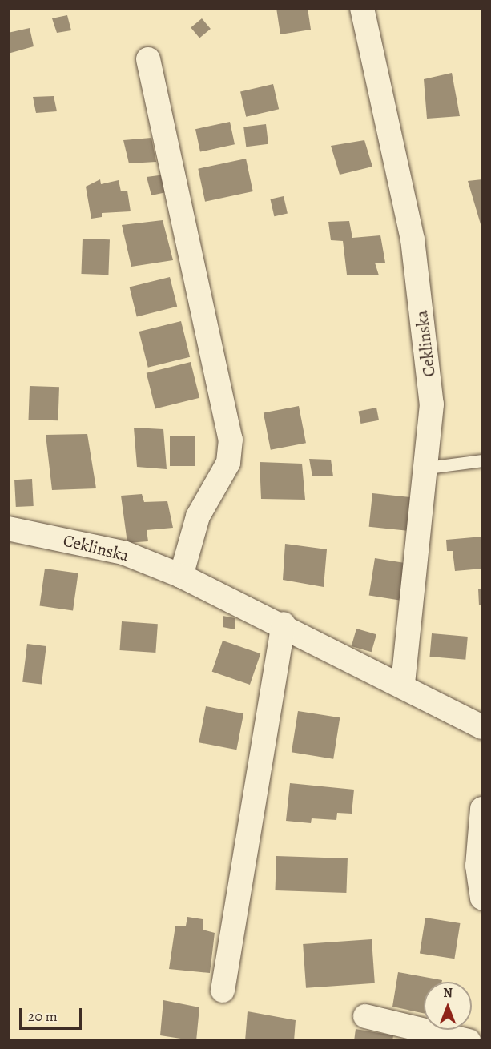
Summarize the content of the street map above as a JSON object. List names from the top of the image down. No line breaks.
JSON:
{"streets":{"street":["Ceklinska"]},"scale_bar":"20 m","north":"top"}
